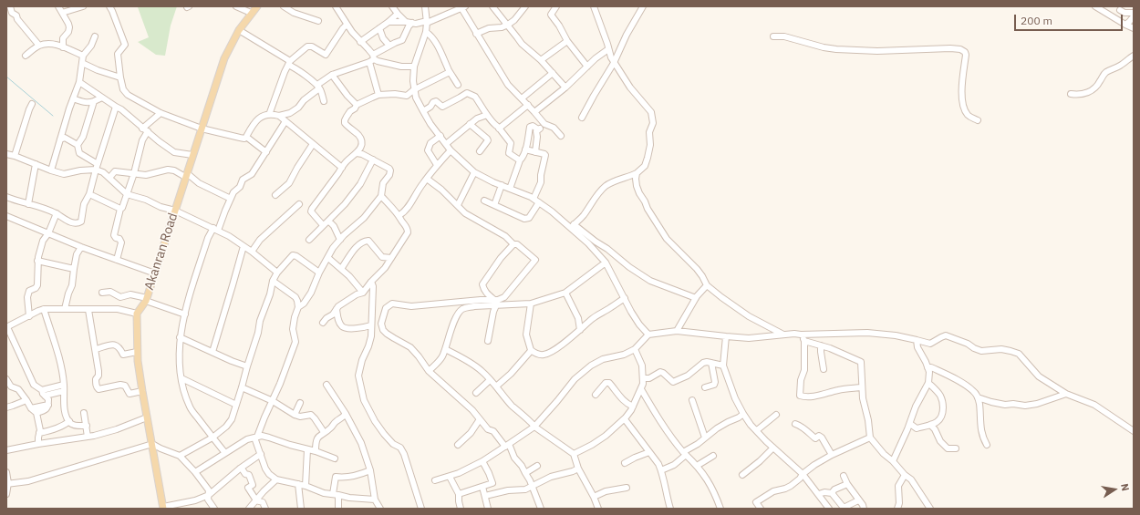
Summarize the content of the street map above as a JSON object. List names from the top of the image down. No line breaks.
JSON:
{"streets":{"main road":["Akanran Road"]},"scale_bar":"200 m","north":"right"}
